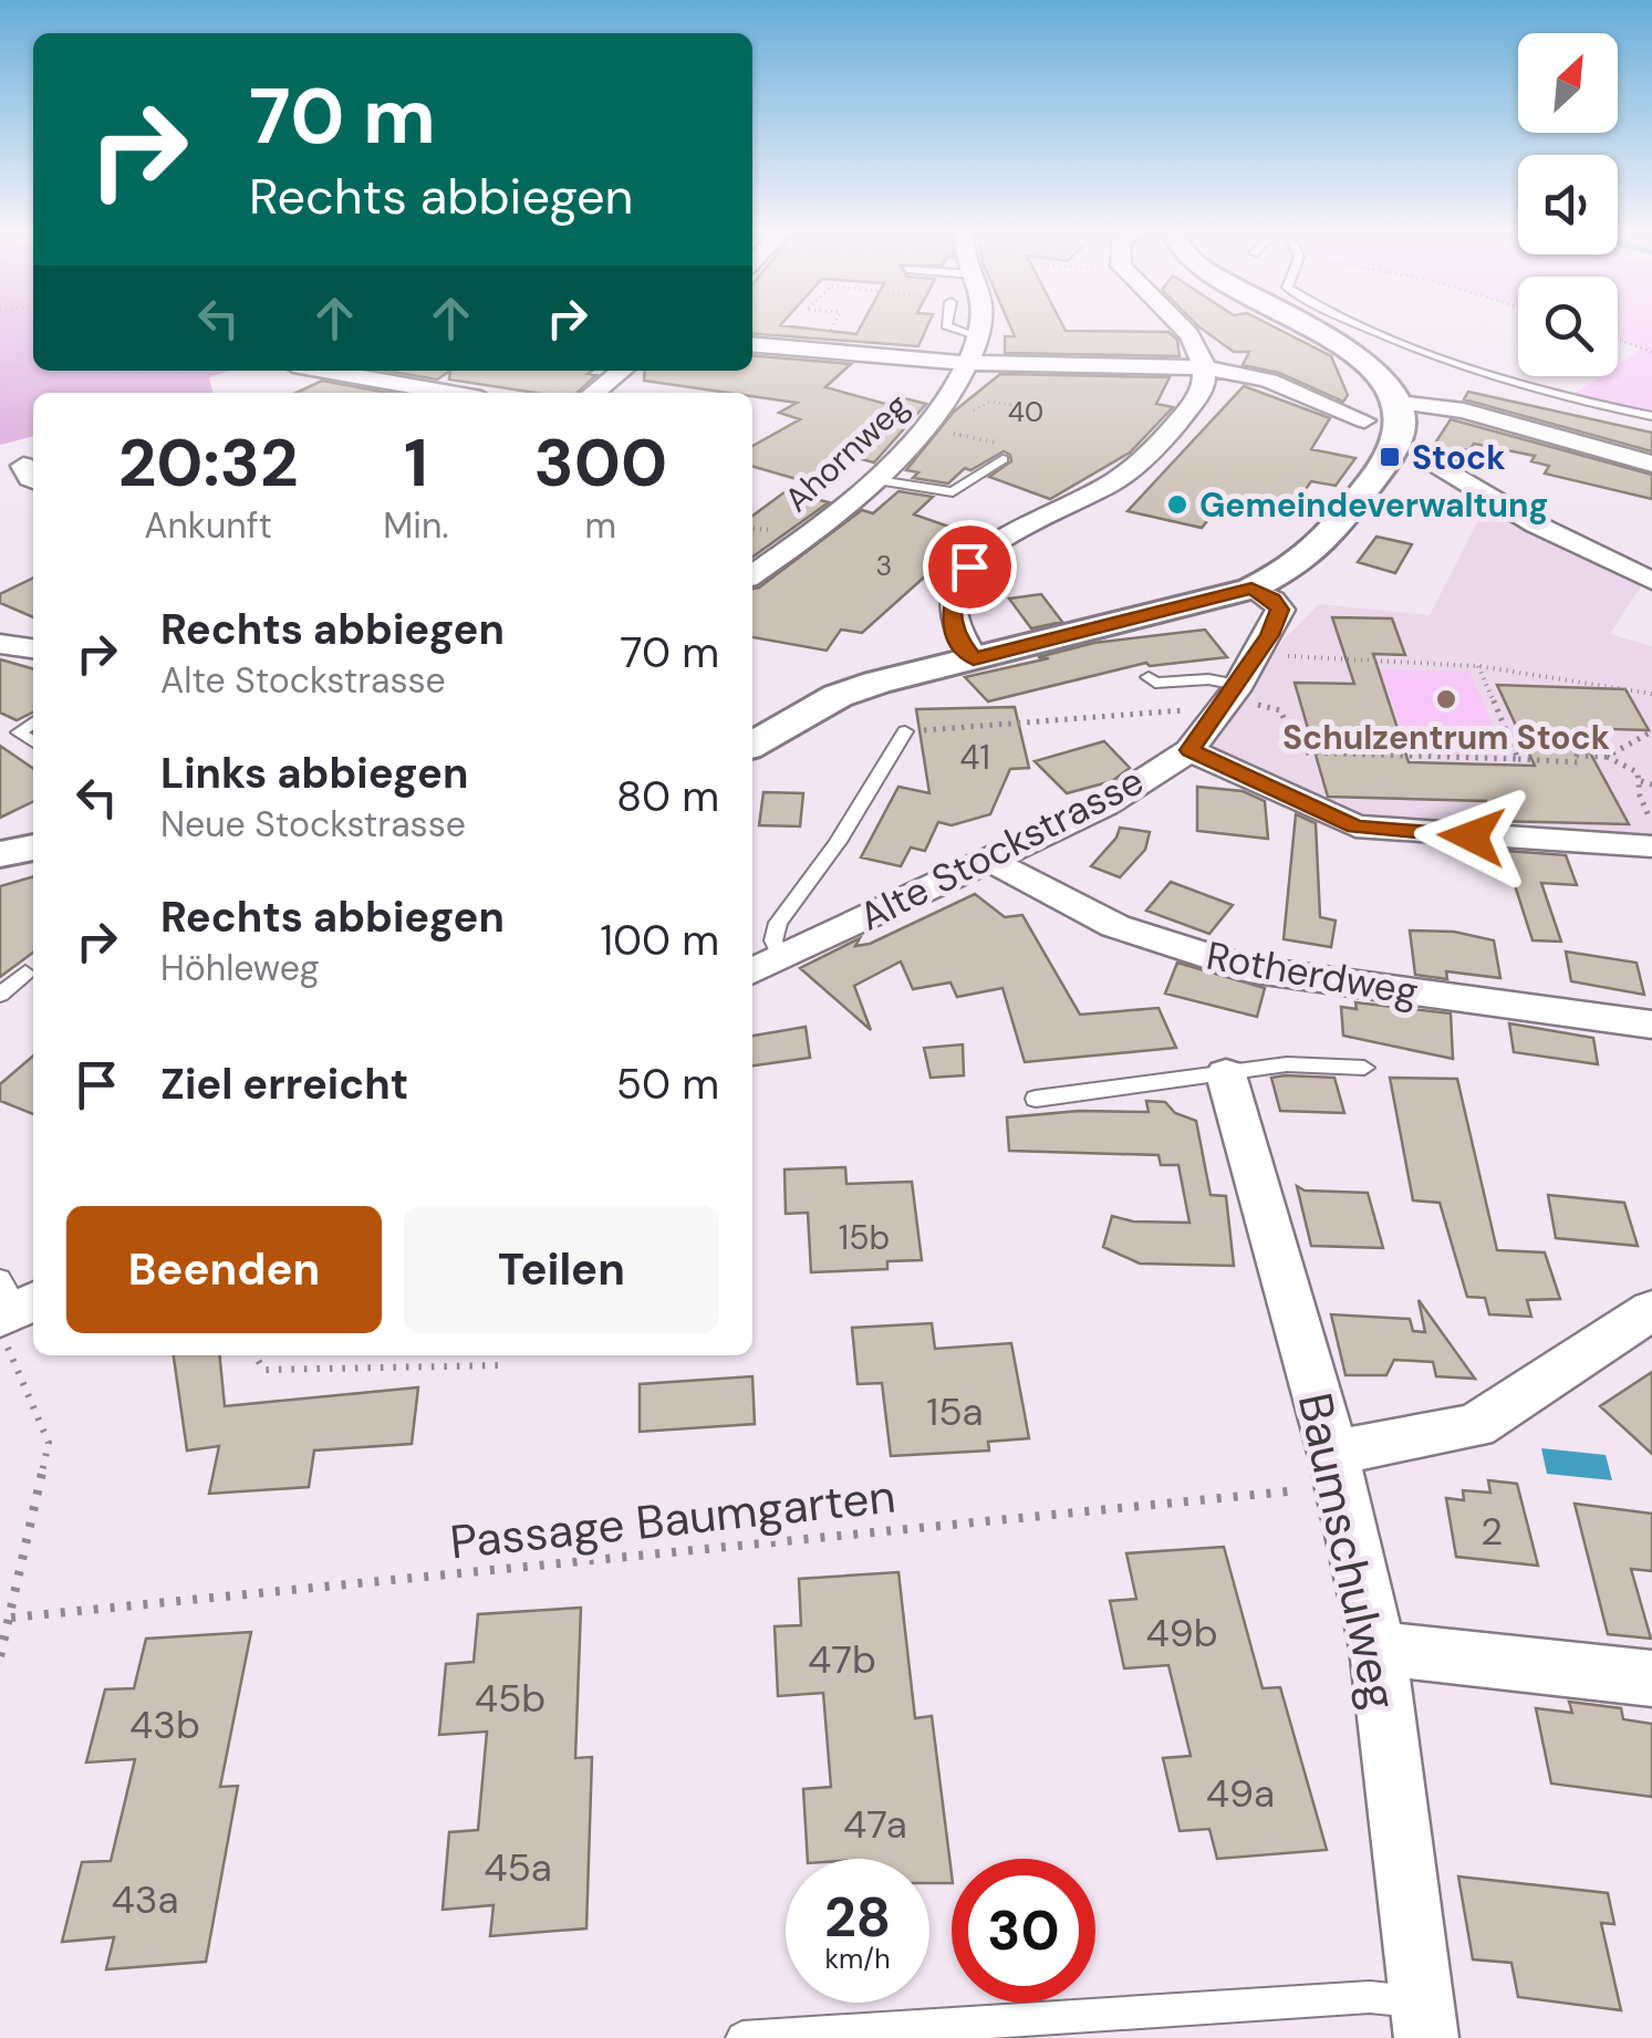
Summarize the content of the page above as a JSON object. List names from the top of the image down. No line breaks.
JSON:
{"streets":{"street":["Ahornweg","Alte Stockstrasse","Rotherdweg","Baumschulweg"],"path":["Passage Baumgarten"]},"crossings":[["Alte Stockstrasse","Rotherdweg"],["Passage Baumgarten","Baumschulweg"]],"places":{"transit":["Stock"],"other":["Gemeindeverwaltung","Schulzentrum Stock"]},"house_numbers":["40","3","41","15b","15a","2","49b","47b","45b","43b","49a","47a","45a","43a"],"north":"top right","page":{"turn":["70 m","Rechts abbiegen"],"eta":["20:32","Ankunft","1","Min.","300","m"],"list":[{"name":"Rechts abbiegen","note":"Alte Stockstrasse","value":"70 m"},{"name":"Links abbiegen","note":"Neue Stockstrasse","value":"80 m"},{"name":"Rechts abbiegen","note":"Höhleweg","value":"100 m"},{"name":"Ziel erreicht","value":"50 m"}],"buttons":["Beenden","Teilen"],"speed":"28 km/h","limit":"30"}}
